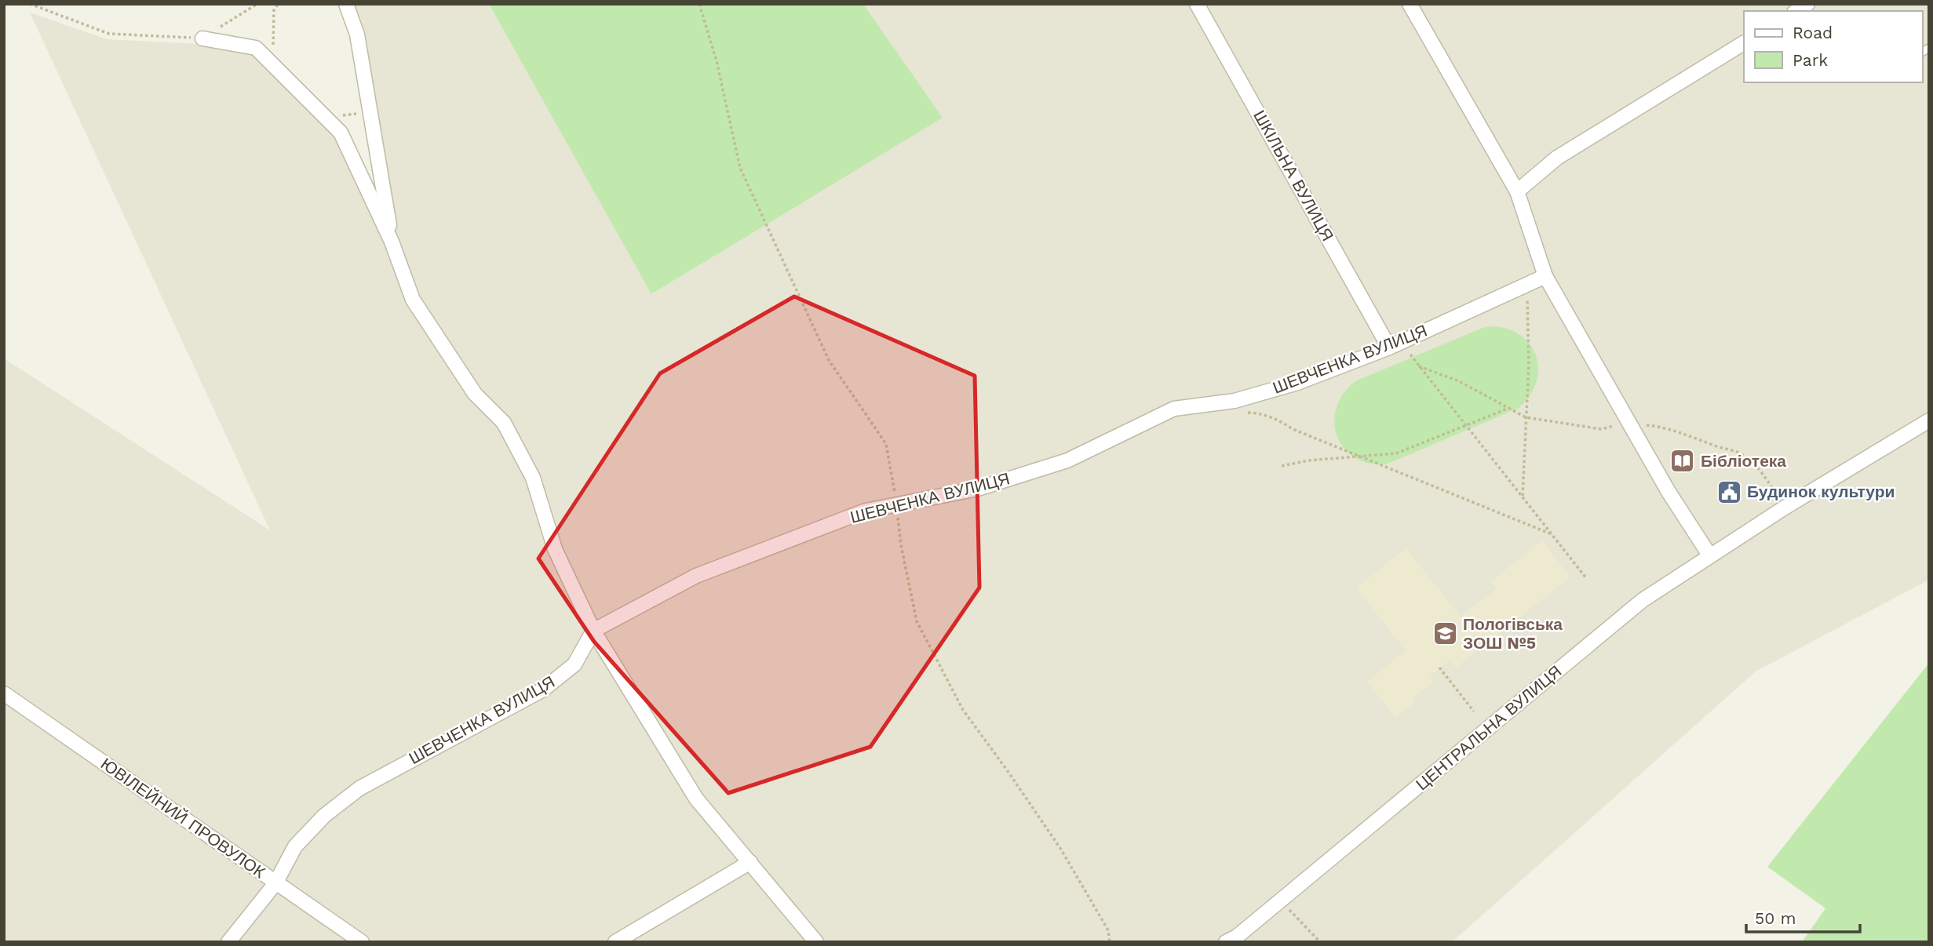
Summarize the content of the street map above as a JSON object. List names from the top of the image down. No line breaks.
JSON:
{"streets":{"street":["ШКІЛЬНА ВУЛИЦЯ","ШЕВЧЕНКА ВУЛИЦЯ","ЦЕНТРАЛЬНА ВУЛИЦЯ","ЮВІЛЕЙНИЙ ПРОВУЛОК"]},"crossings":[["ШКІЛЬНА ВУЛИЦЯ","ШЕВЧЕНКА ВУЛИЦЯ"],["ШЕВЧЕНКА ВУЛИЦЯ","ЮВІЛЕЙНИЙ ПРОВУЛОК"]],"places":{"library":["Бібліотека"],"public building":["Будинок культури"],"school or university":["Пологівська ЗОШ №5"]},"legend":["Road","Park"],"scale_bar":"50 m"}
